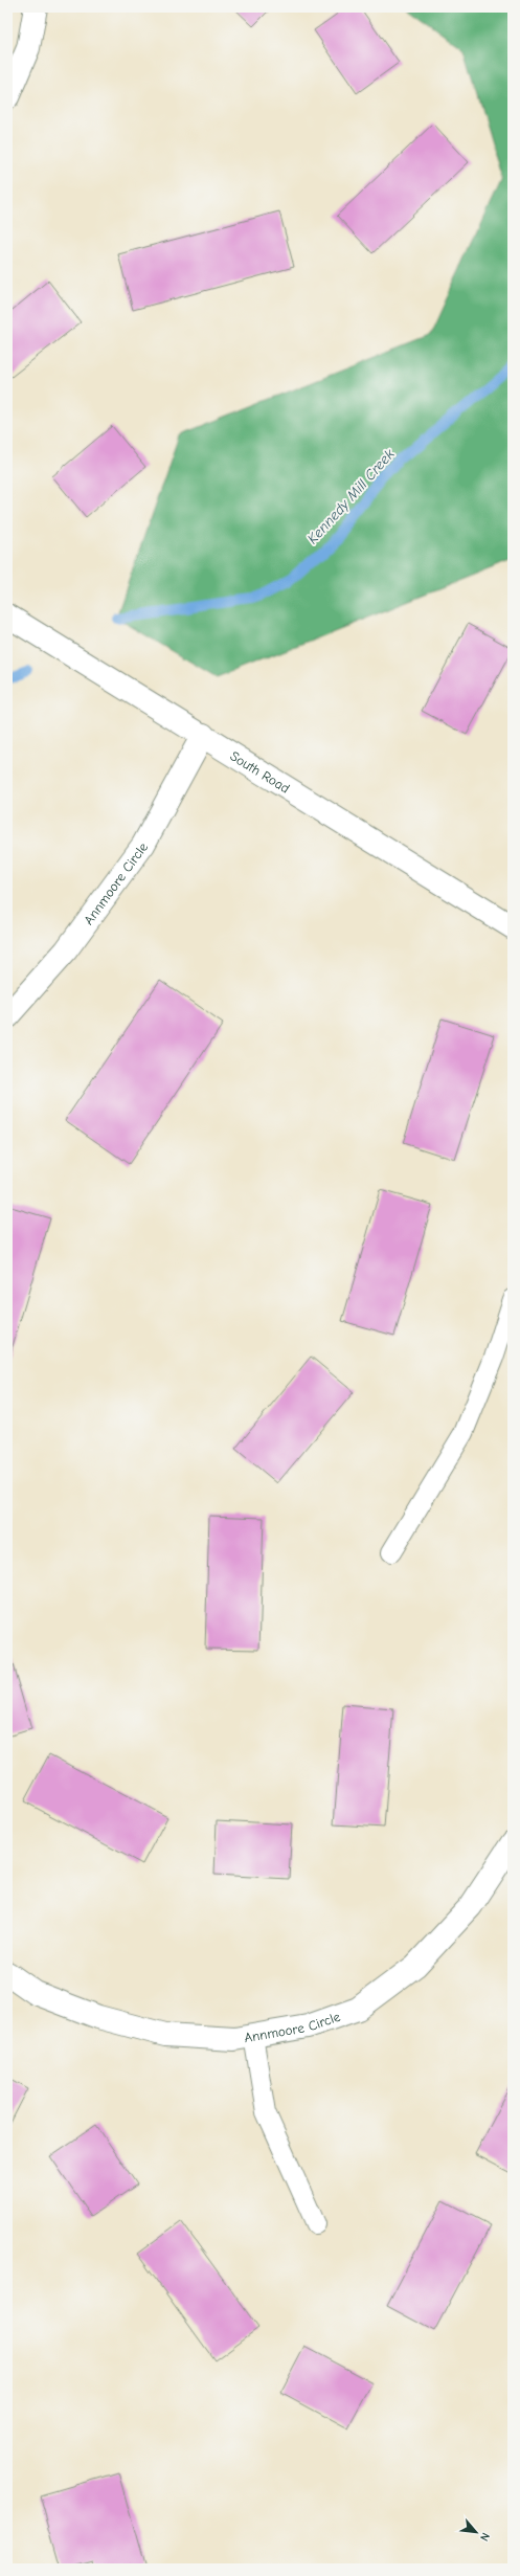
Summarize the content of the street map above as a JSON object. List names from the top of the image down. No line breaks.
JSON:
{"streets":{"street":["South Road","Annmoore Circle"]},"crossings":[["South Road","Annmoore Circle"]],"water":["Kennedy Mill Creek"],"north":"bottom right"}
